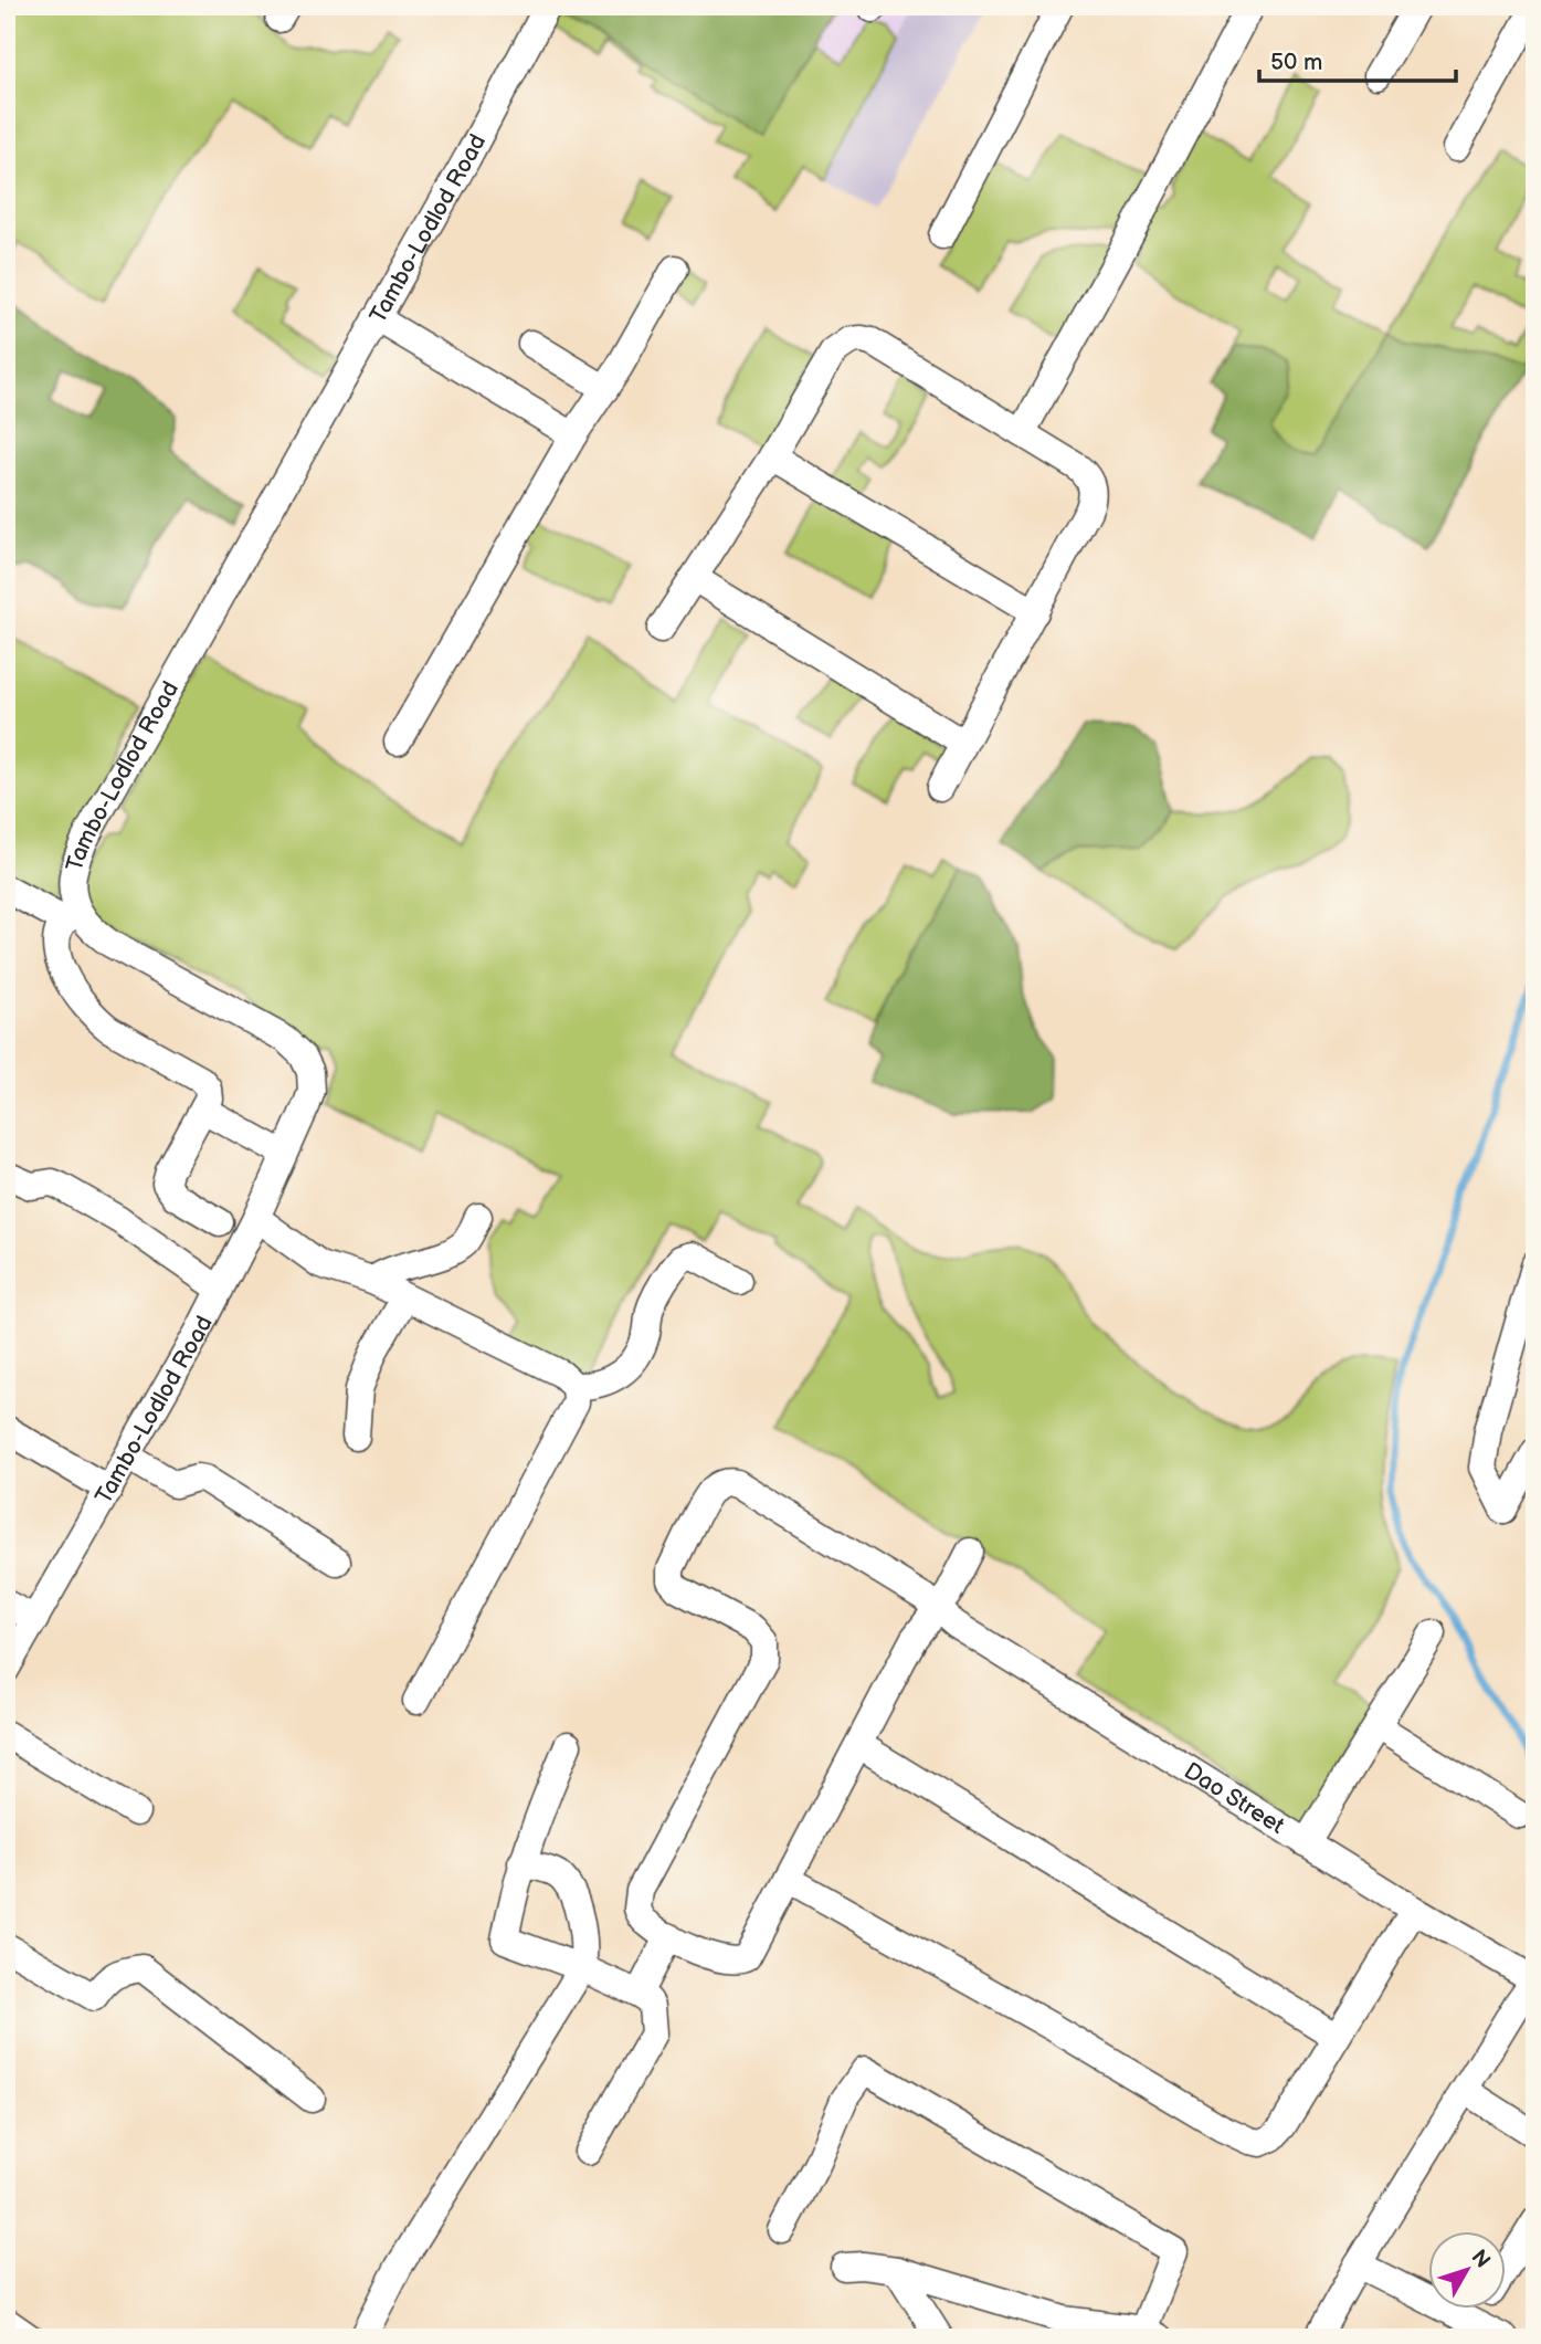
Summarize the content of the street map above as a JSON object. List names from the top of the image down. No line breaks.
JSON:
{"streets":{"street":["Tambo-Lodlod Road","Dao Street"]},"scale_bar":"50 m","north":"top right"}
